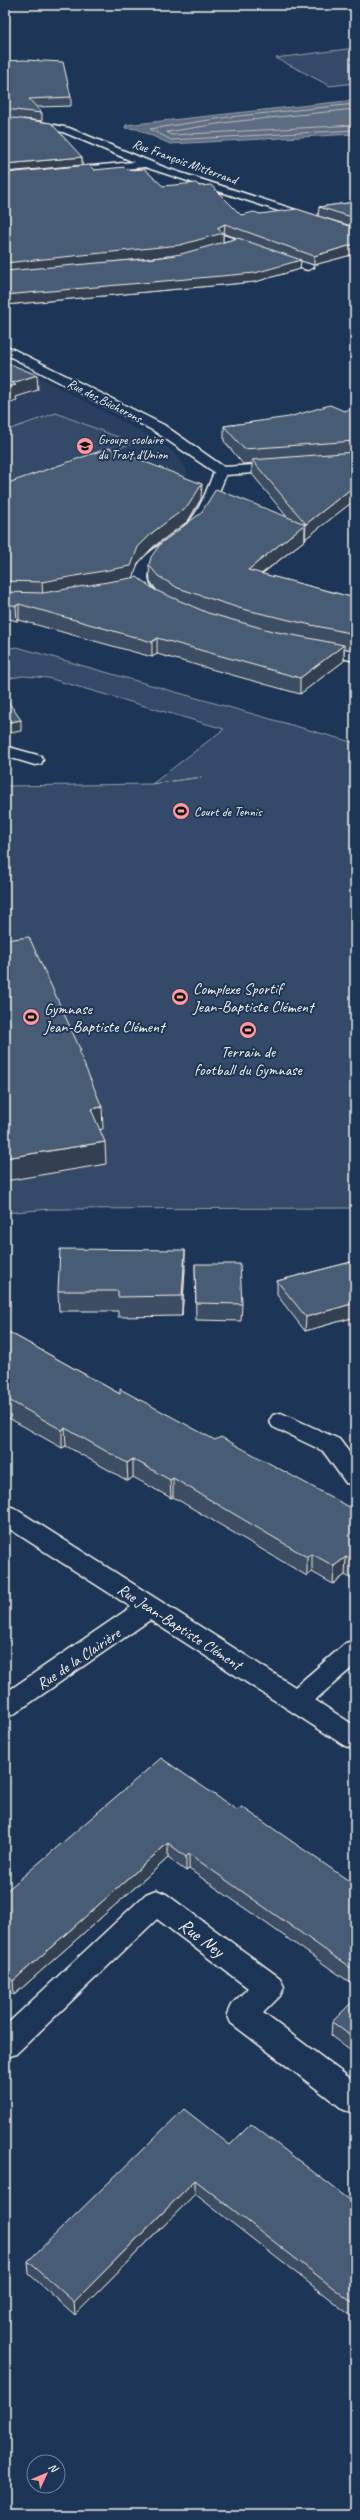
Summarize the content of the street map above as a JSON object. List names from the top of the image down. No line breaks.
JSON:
{"streets":{"street":["Rue François Mitterrand","Rue des Bûcherons","Rue Jean-Baptiste Clément","Rue de la Clairière","Rue Ney"]},"crossings":[["Rue Jean-Baptiste Clément","Rue de la Clairière"]],"places":{"school or university":["Groupe scolaire du Trait d'Union"],"sports":["Court de Tennis","Complexe Sportif Jean-Baptiste Clément","Gymnase Jean-Baptiste Clément","Terrain de football du Gymnase"]},"north":"top right"}
